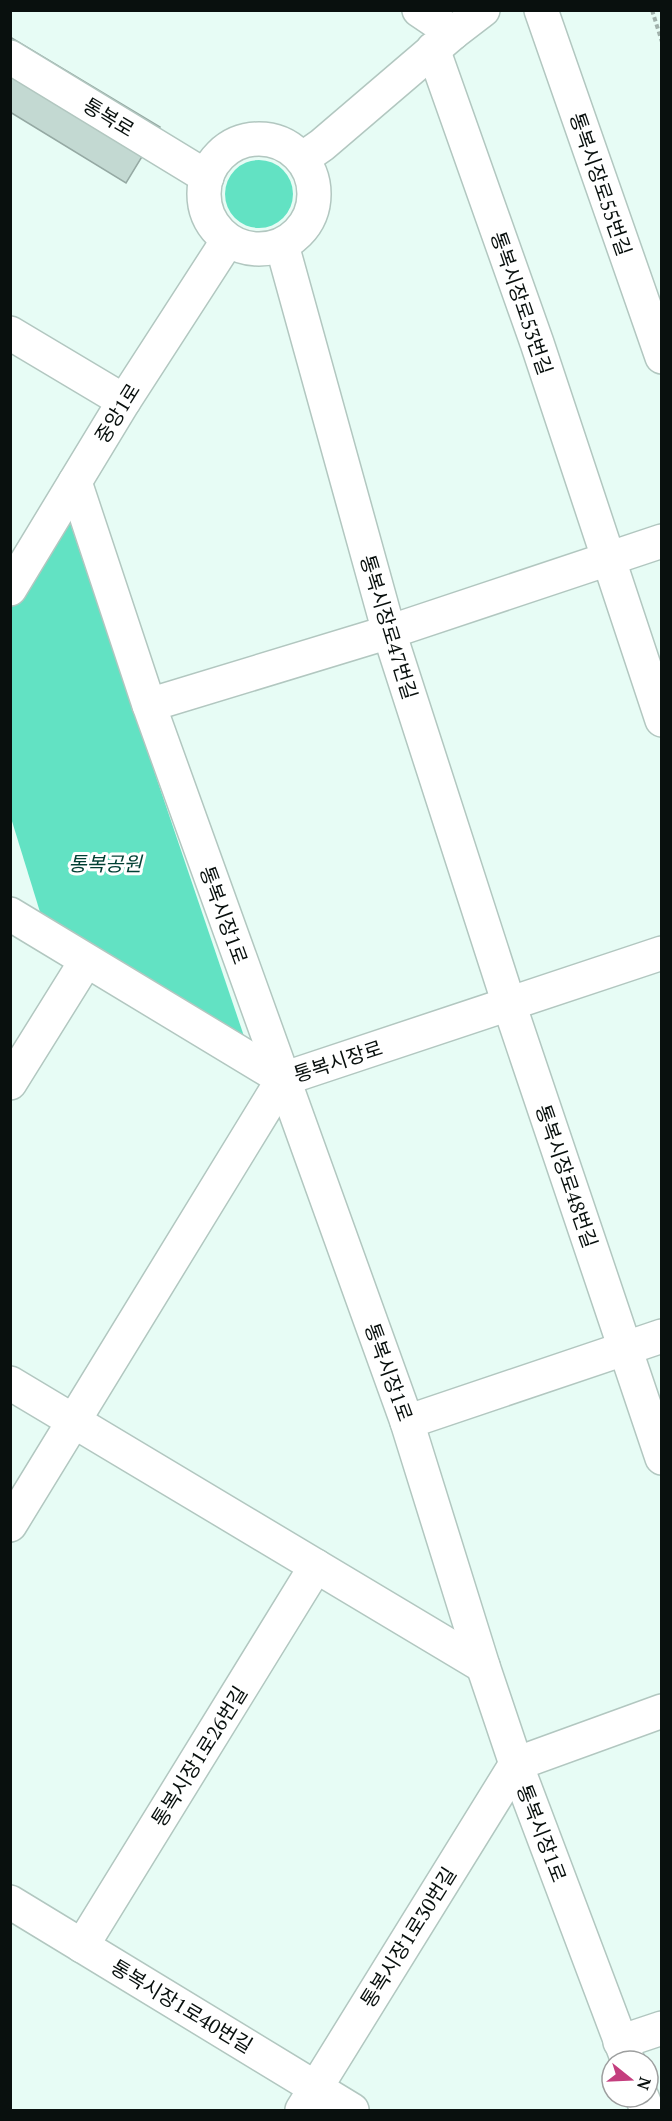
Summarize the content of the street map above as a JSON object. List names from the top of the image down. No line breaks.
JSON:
{"streets":{"street":["통복로","통복시장로55번길","통복시장로53번길","중앙1로","통복시장로47번길","통복시장1로","통복시장로","통복시장로48번길","통복시장1로26번길","통복시장1로30번길","통복시장1로40번길"]},"crossings":[["통복로","중앙1로"],["통복로","통복시장로47번길"],["중앙1로","통복시장로47번길"],["중앙1로","통복시장1로"],["통복시장로47번길","통복시장로"],["통복시장로47번길","통복시장로48번길"],["통복시장1로","통복시장로"],["통복시장1로","통복시장1로30번길"],["통복시장로","통복시장로48번길"],["통복시장1로26번길","통복시장1로40번길"],["통복시장1로30번길","통복시장1로40번길"]],"parks":["통복공원"],"north":"right"}
